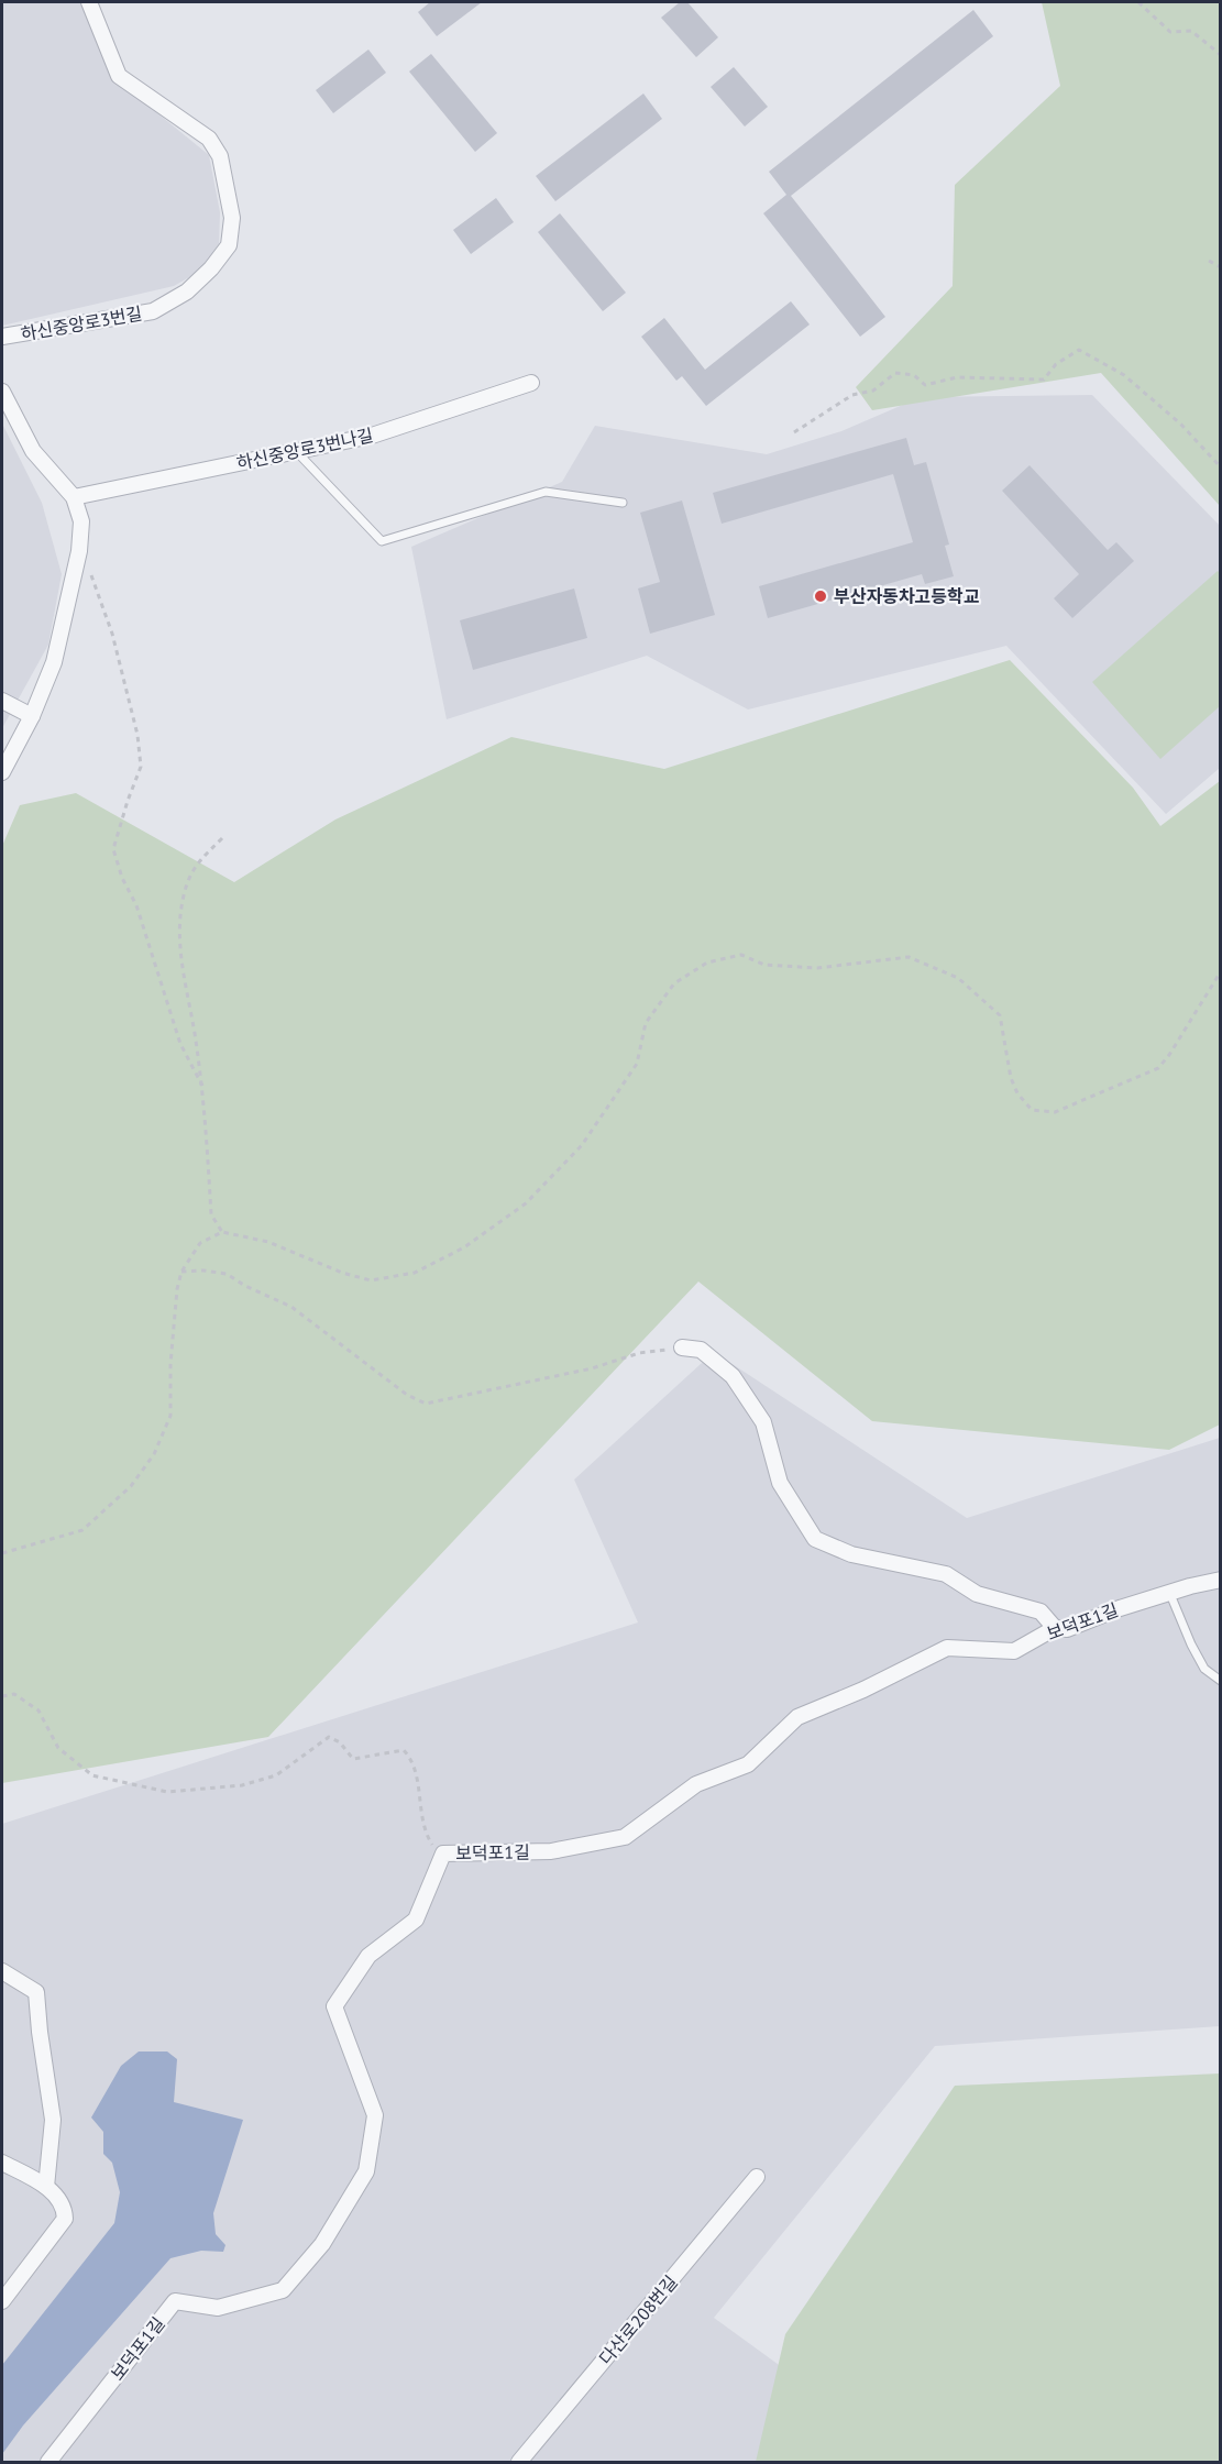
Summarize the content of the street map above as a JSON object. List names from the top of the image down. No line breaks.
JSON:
{"streets":{"street":["하신중앙로3번길","하신중앙로3번나길","보덕포1길","다산로208번길"]},"places":["부산자동차고등학교"]}
